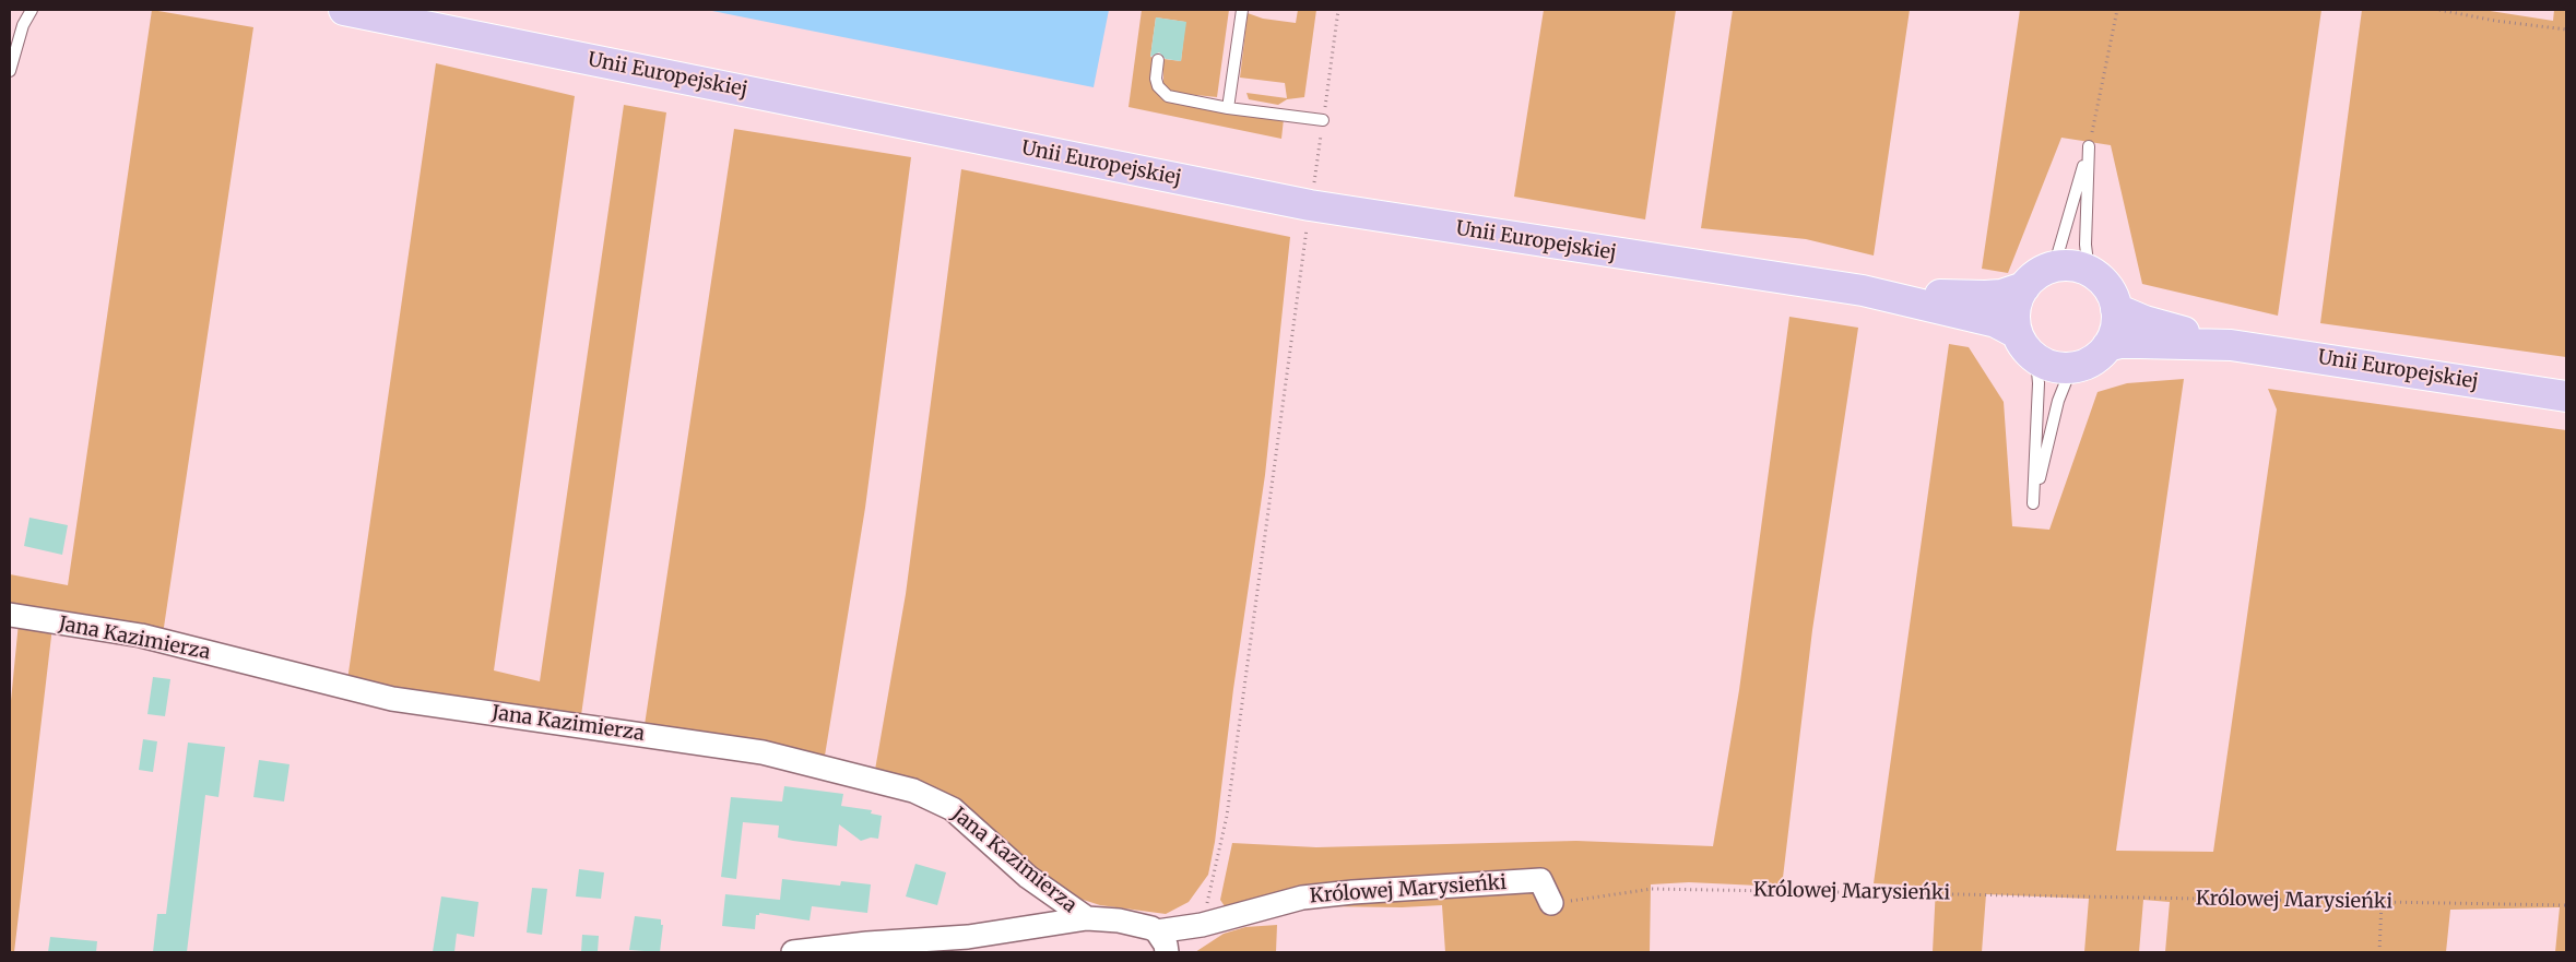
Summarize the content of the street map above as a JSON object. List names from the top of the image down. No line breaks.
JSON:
{"streets":{"main road":["Unii Europejskiej"],"street":["Jana Kazimierza","Królowej Marysieńki"]}}
